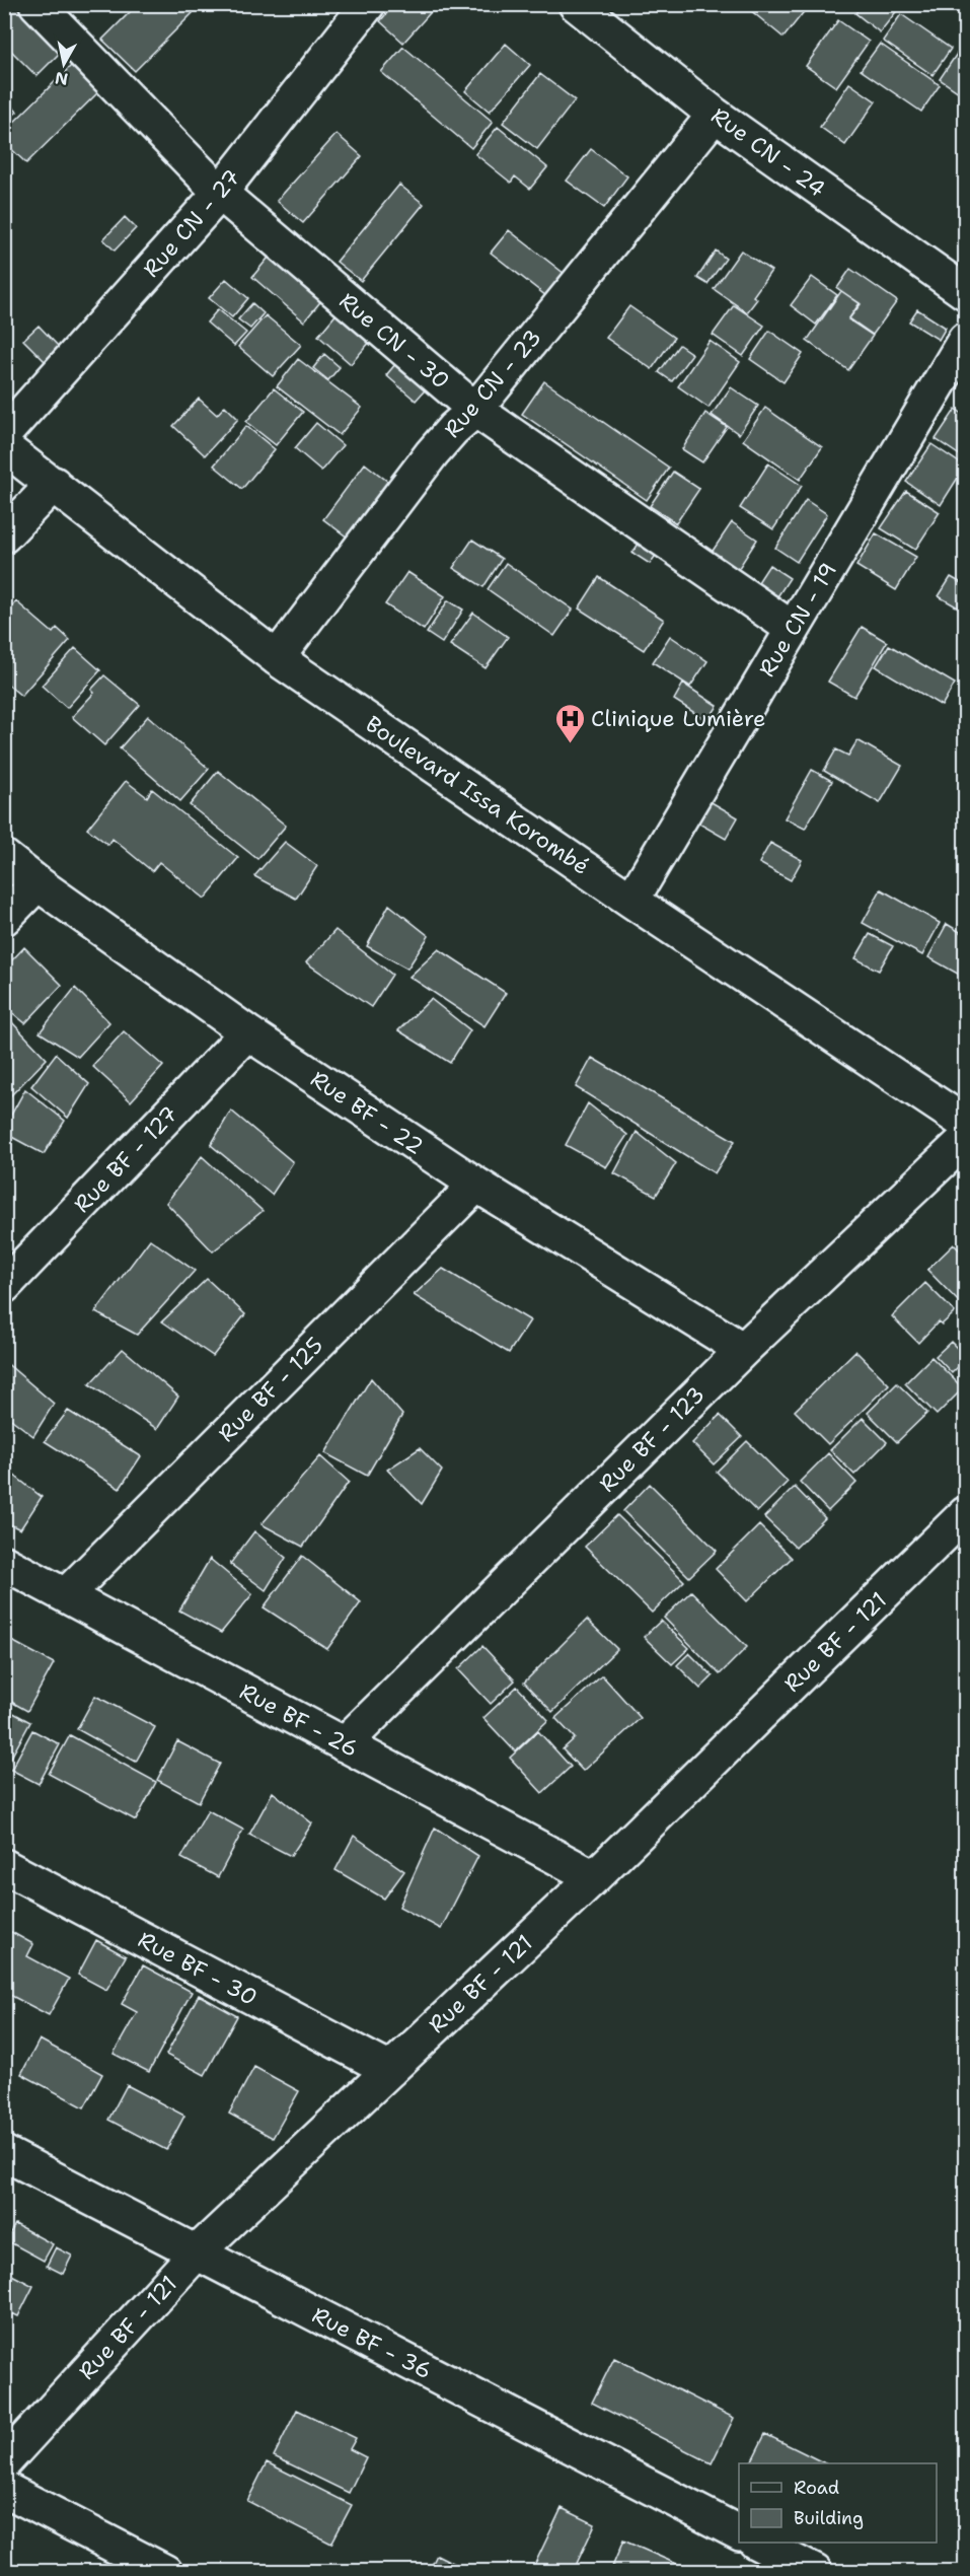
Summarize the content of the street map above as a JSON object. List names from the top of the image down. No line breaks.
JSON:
{"streets":{"street":["Rue CN - 24","Rue CN - 27","Rue CN - 30","Rue CN - 23","Rue CN - 19","Boulevard Issa Korombé","Rue BF - 22","Rue BF - 127","Rue BF - 125","Rue BF - 123","Rue BF - 121","Rue BF - 26","Rue BF - 30","Rue BF - 36"]},"crossings":[["Rue CN - 24","Rue CN - 23"],["Rue CN - 27","Rue CN - 30"],["Rue CN - 30","Rue CN - 23"],["Rue CN - 30","Rue CN - 19"],["Rue CN - 23","Boulevard Issa Korombé"],["Rue CN - 19","Boulevard Issa Korombé"],["Rue BF - 22","Rue BF - 127"],["Rue BF - 22","Rue BF - 125"],["Rue BF - 22","Rue BF - 123"],["Rue BF - 125","Rue BF - 26"],["Rue BF - 123","Rue BF - 26"],["Rue BF - 121","Rue BF - 26"],["Rue BF - 121","Rue BF - 30"],["Rue BF - 121","Rue BF - 36"]],"places":{"hospital":["Clinique Lumière"]},"legend":["Road","Building"],"north":"bottom"}
